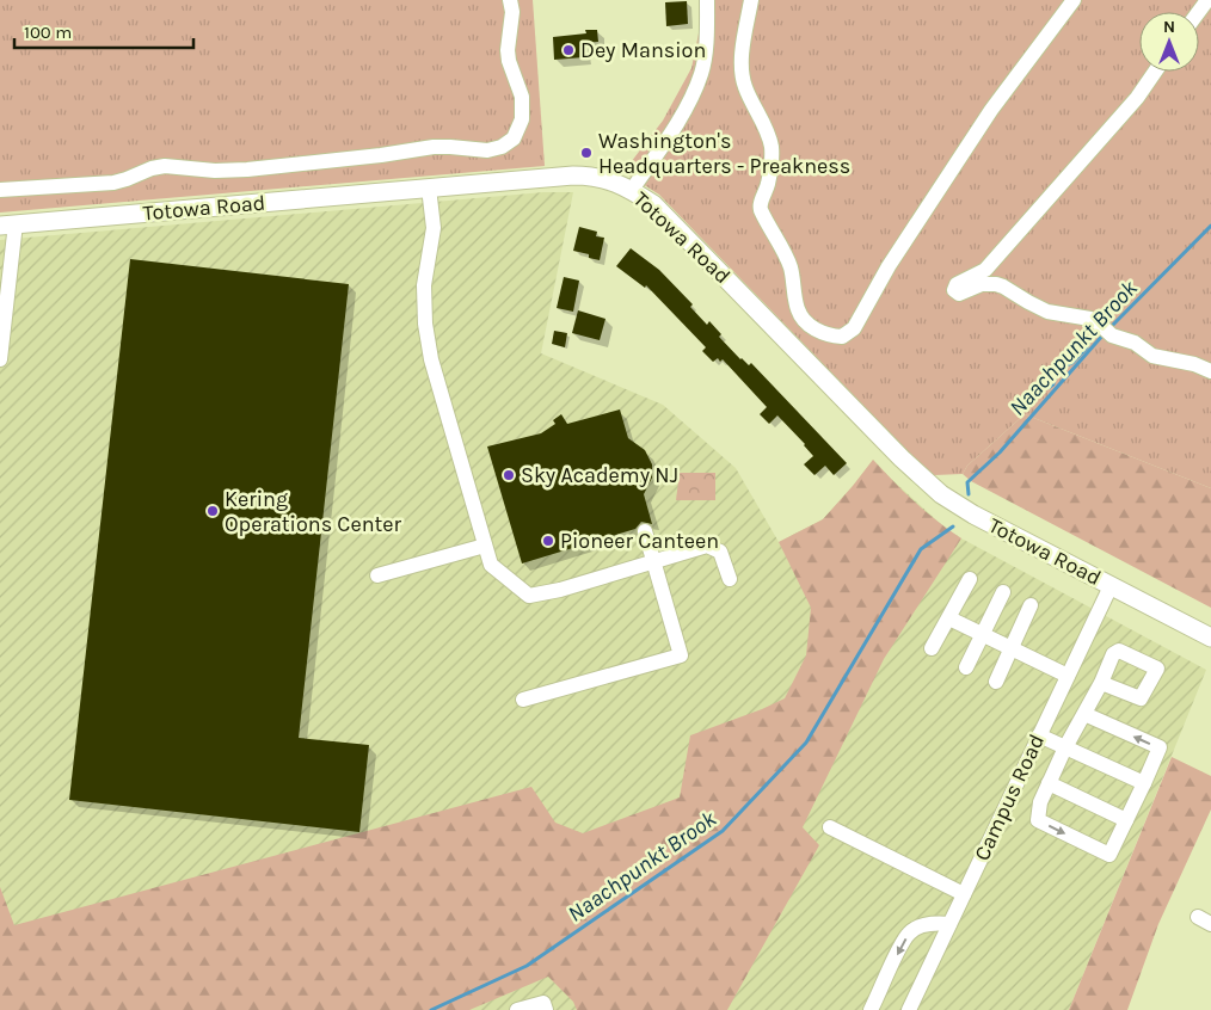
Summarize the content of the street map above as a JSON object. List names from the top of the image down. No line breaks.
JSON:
{"streets":{"main road":["Totowa Road"],"street":["Campus Road"]},"crossings":[["Totowa Road","Campus Road"]],"water":["Naachpunkt Brook"],"places":["Dey Mansion","Washington's Headquarters - Preakness","Sky Academy NJ","Kering Operations Center","Pioneer Canteen"],"scale_bar":"100 m","north":"top"}
